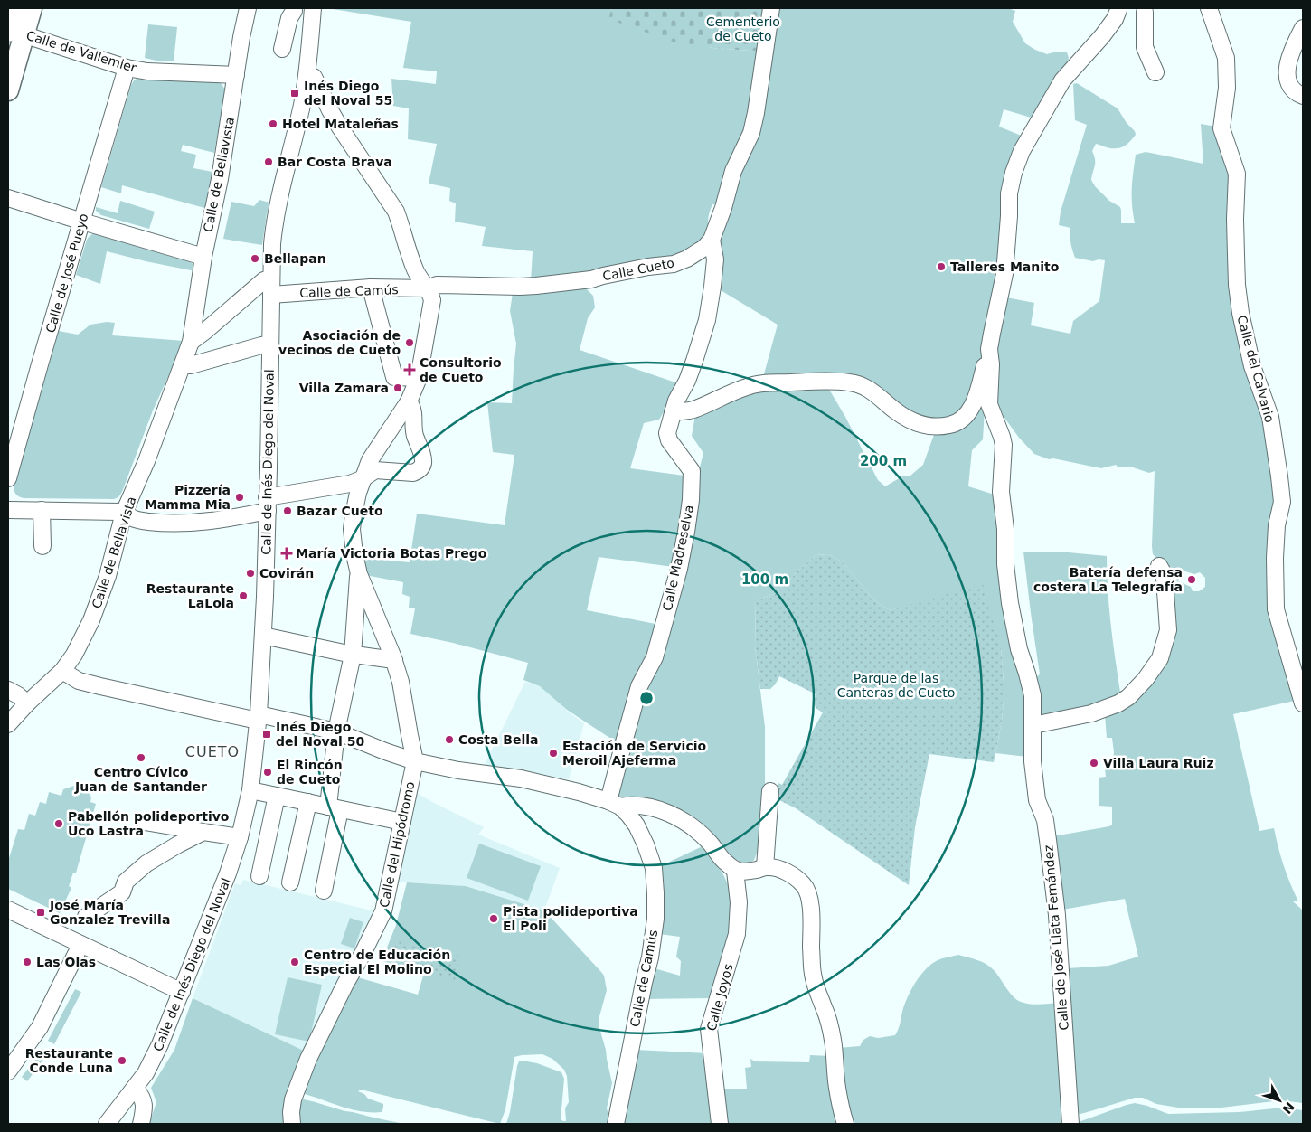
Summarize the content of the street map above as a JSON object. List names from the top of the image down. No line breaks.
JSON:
{"streets":{"street":["Calle de Vallemier","Calle de Bellavista","Calle Cueto","Calle de José Pueyo","Calle de Camús","Calle del Calvario","Calle de Inés Diego del Noval","Calle Madreselva","Calle del Hipódromo","Calle de José Llata Fernández","Calle Joyos"]},"crossings":[["Calle de Vallemier","Calle de Bellavista"],["Calle de Vallemier","Calle de José Pueyo"],["Calle Cueto","Calle de Camús"],["Calle Cueto","Calle Madreselva"],["Calle de Camús","Calle de Inés Diego del Noval"],["Calle de Camús","Calle Madreselva"]],"districts":["CUETO"],"parks":["Cementerio de Cueto","Parque de las Canteras de Cueto"],"places":{"transit":["Inés Diego del Noval 55","Inés Diego del Noval 50","José María Gonzalez Trevilla"],"other":["Hotel Mataleñas","Bar Costa Brava","Bellapan","Talleres Manito","Asociación de vecinos de Cueto","Villa Zamara","Pizzería Mamma Mia","Bazar Cueto","Covirán","Batería defensa costera La Telegrafía","Restaurante LaLola","Costa Bella","Estación de Servicio Meroil Ajeferma","Centro Cívico Juan de Santander","Villa Laura Ruiz","El Rincón de Cueto","Pabellón polideportivo Uco Lastra","Pista polideportiva El Poli","Las Olas","Centro de Educación Especial El Molino","Restaurante Conde Luna"],"health":["Consultorio de Cueto","María Victoria Botas Prego"]},"north":"bottom right","rings":["200 m","100 m"]}
